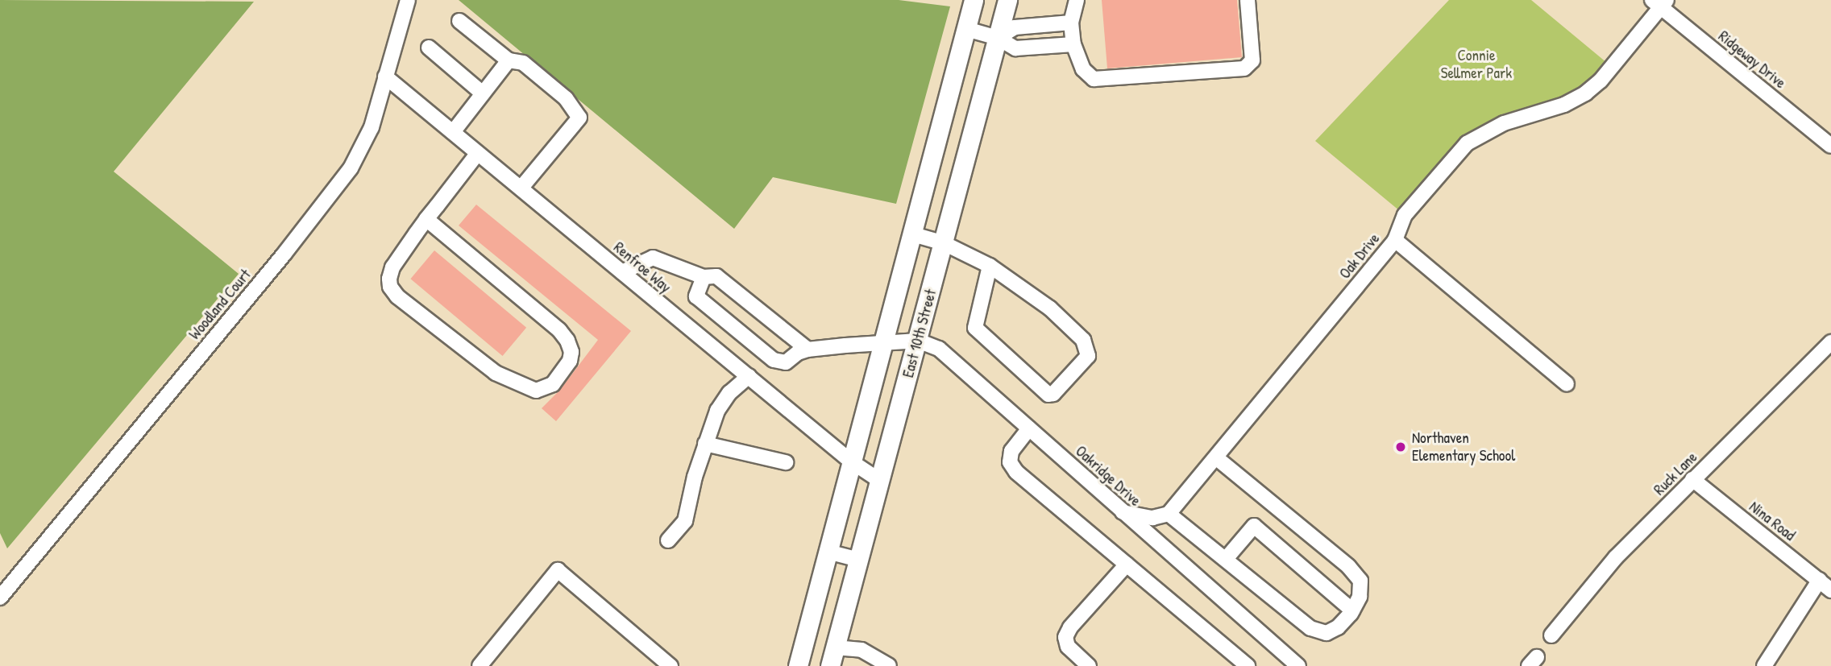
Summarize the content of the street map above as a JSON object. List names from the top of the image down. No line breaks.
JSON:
{"streets":{"main road":["East 10th Street"],"street":["Ridgeway Drive","Oak Drive","Renfroe Way","Woodland Court","Ruck Lane","Oakridge Drive","Nina Road"]},"crossings":[["Ridgeway Drive","Oak Drive"],["Renfroe Way","Woodland Court"],["Renfroe Way","East 10th Street"],["East 10th Street","Oakridge Drive"],["Ruck Lane","Nina Road"]],"parks":["Connie Sellmer Park"],"places":["Northaven Elementary School"]}
